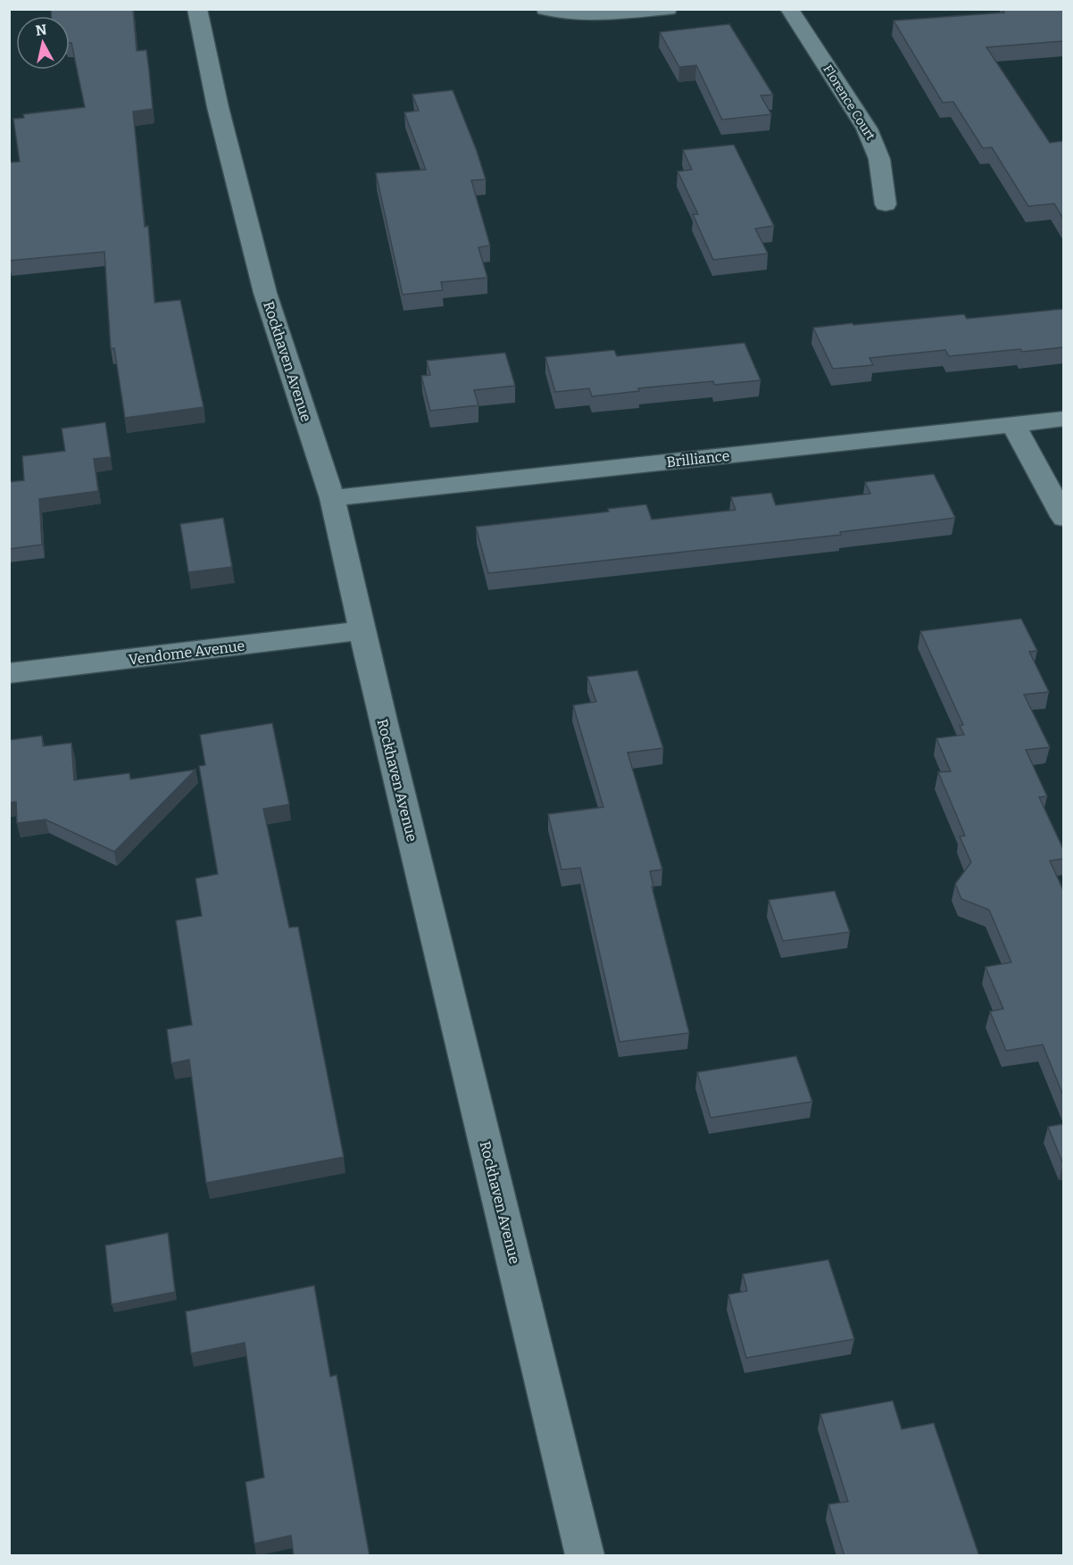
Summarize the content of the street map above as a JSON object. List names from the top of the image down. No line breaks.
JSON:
{"streets":{"street":["Florence Court","Rockhaven Avenue","Brilliance","Vendome Avenue"]},"crossings":[["Rockhaven Avenue","Brilliance"],["Rockhaven Avenue","Vendome Avenue"]],"north":"top"}
